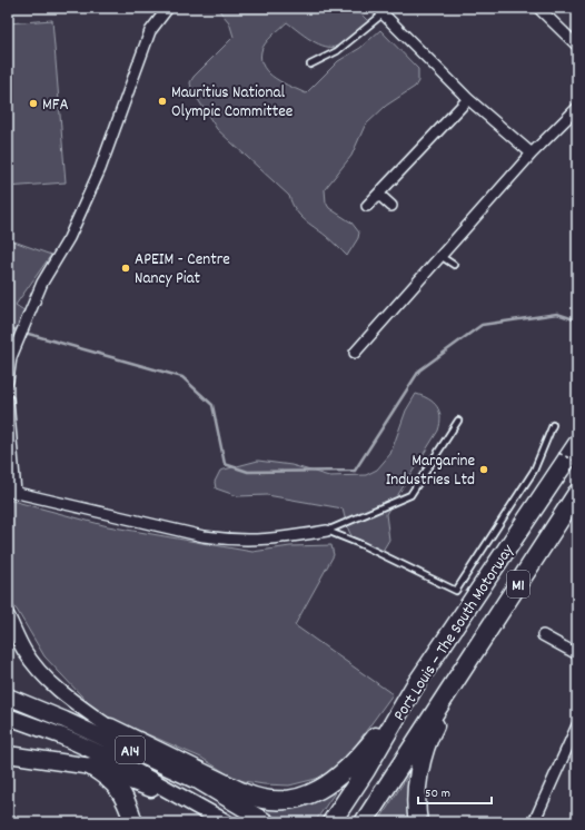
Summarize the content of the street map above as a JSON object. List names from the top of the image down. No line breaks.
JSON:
{"streets":{"highway":["M1","Port Louis – The South Motorway"],"main road":["A14"]},"places":["Mauritius National Olympic Committee","MFA","APEIM - Centre Nancy Piat","Margarine Industries Ltd"],"scale_bar":"50 m"}
